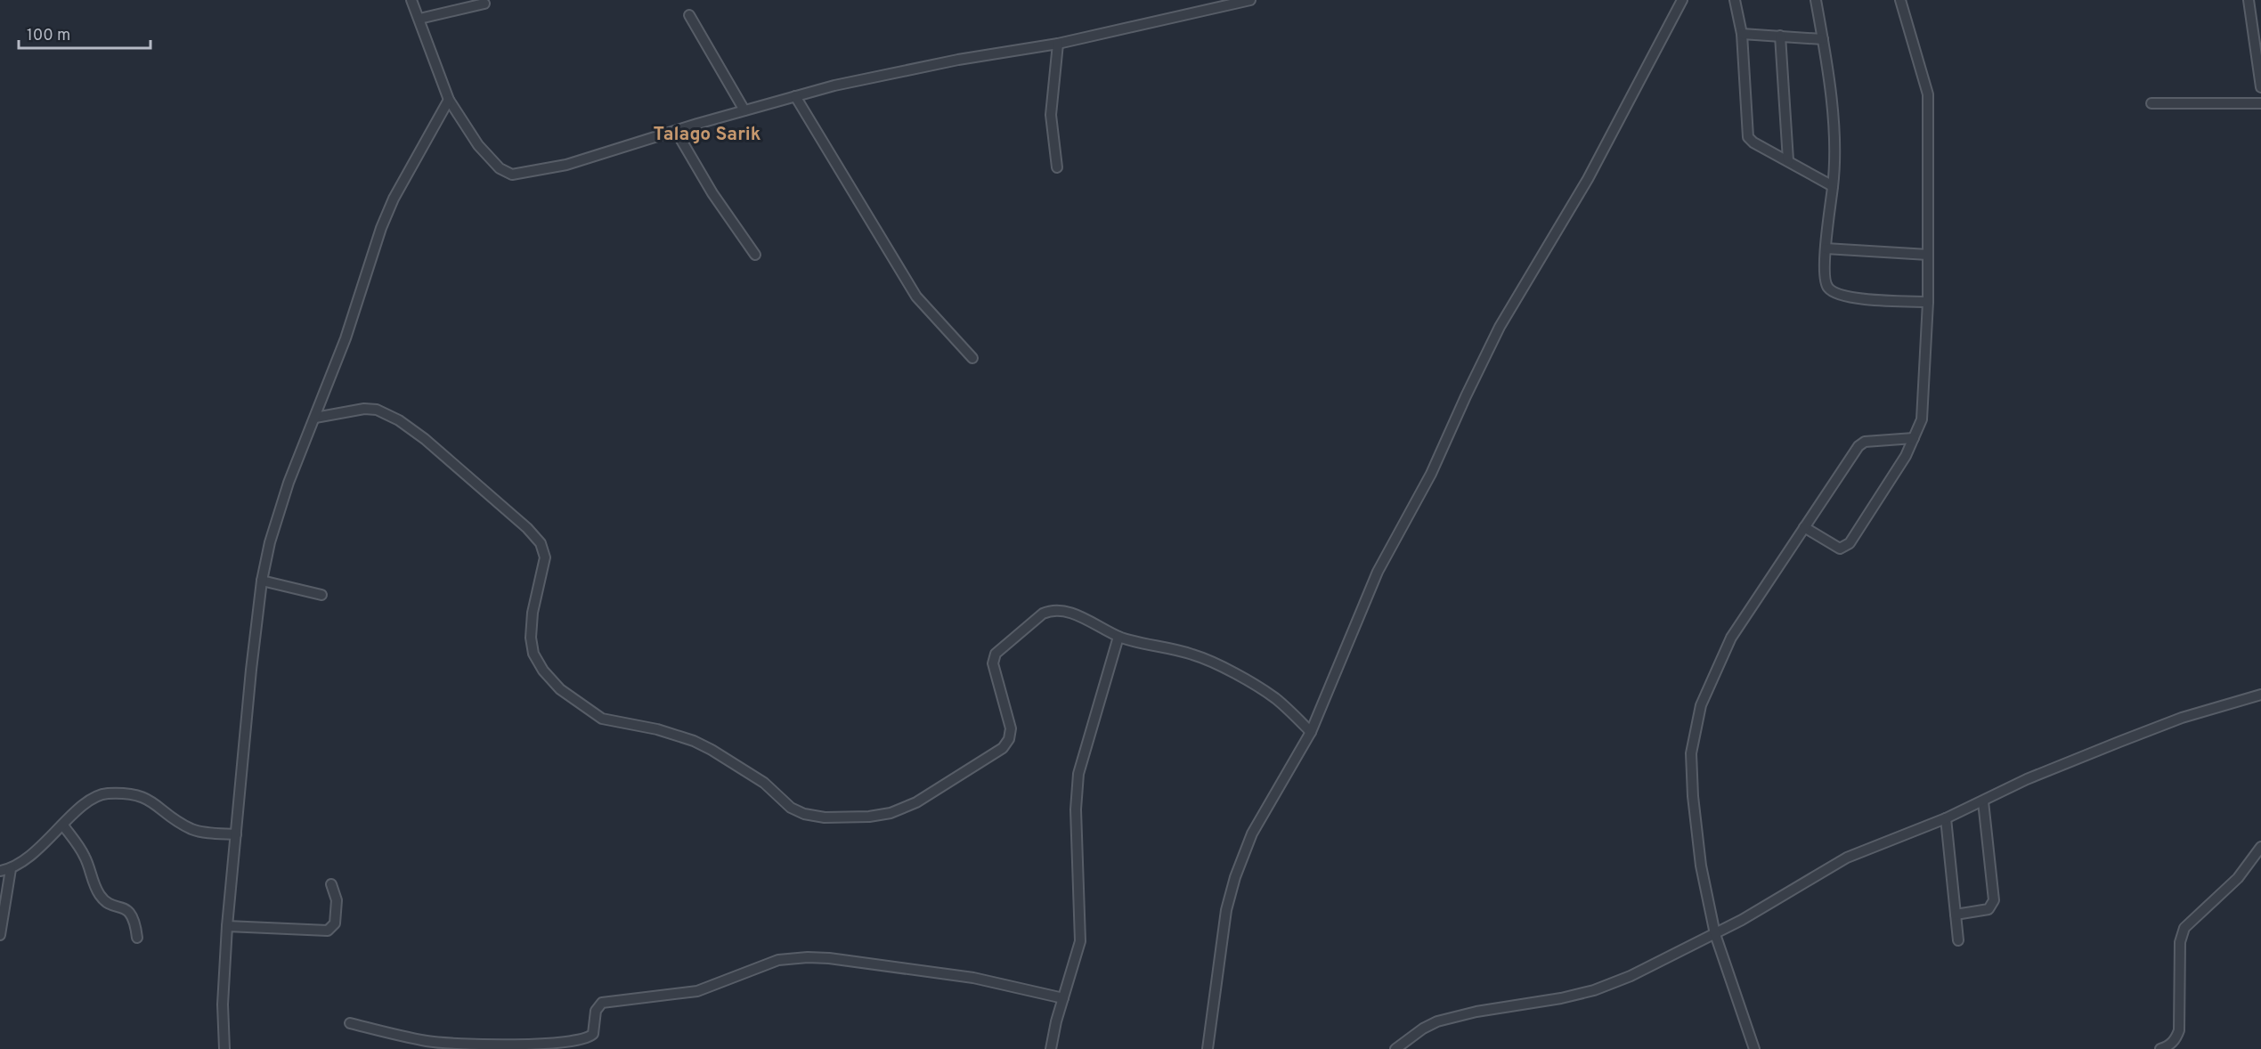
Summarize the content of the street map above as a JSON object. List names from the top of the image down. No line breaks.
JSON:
{"districts":["Talago Sarik"],"scale_bar":"100 m"}
